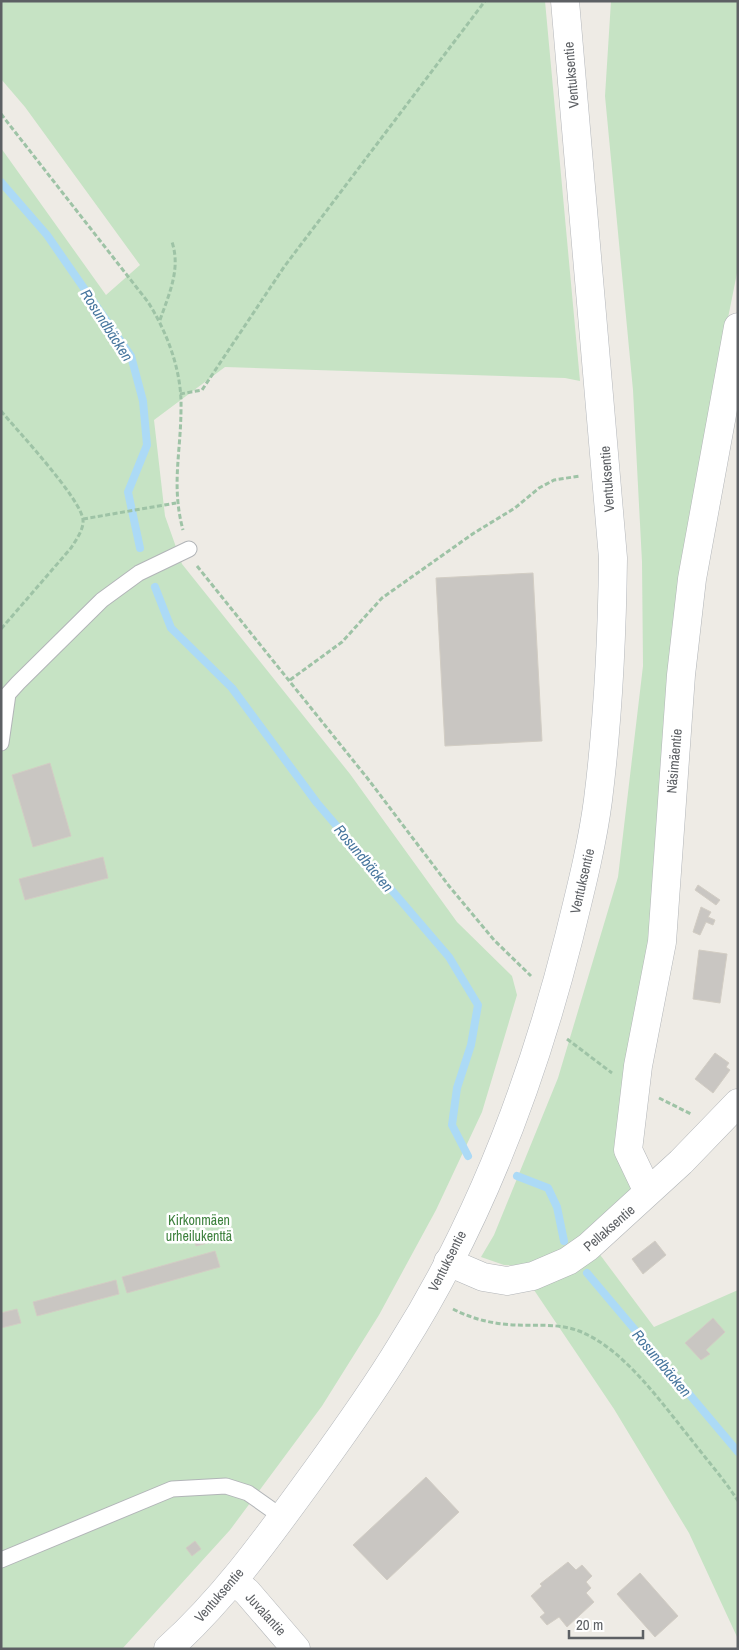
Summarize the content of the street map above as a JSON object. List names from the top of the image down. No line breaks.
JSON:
{"streets":{"main road":["Ventuksentie","Näsimäentie","Pellaksentie","Juvalantie"]},"crossings":[["Ventuksentie","Pellaksentie"],["Ventuksentie","Juvalantie"],["Näsimäentie","Pellaksentie"]],"water":["Rosundbäcken"],"parks":["Kirkonmäen urheilukenttä"],"scale_bar":"20 m"}
